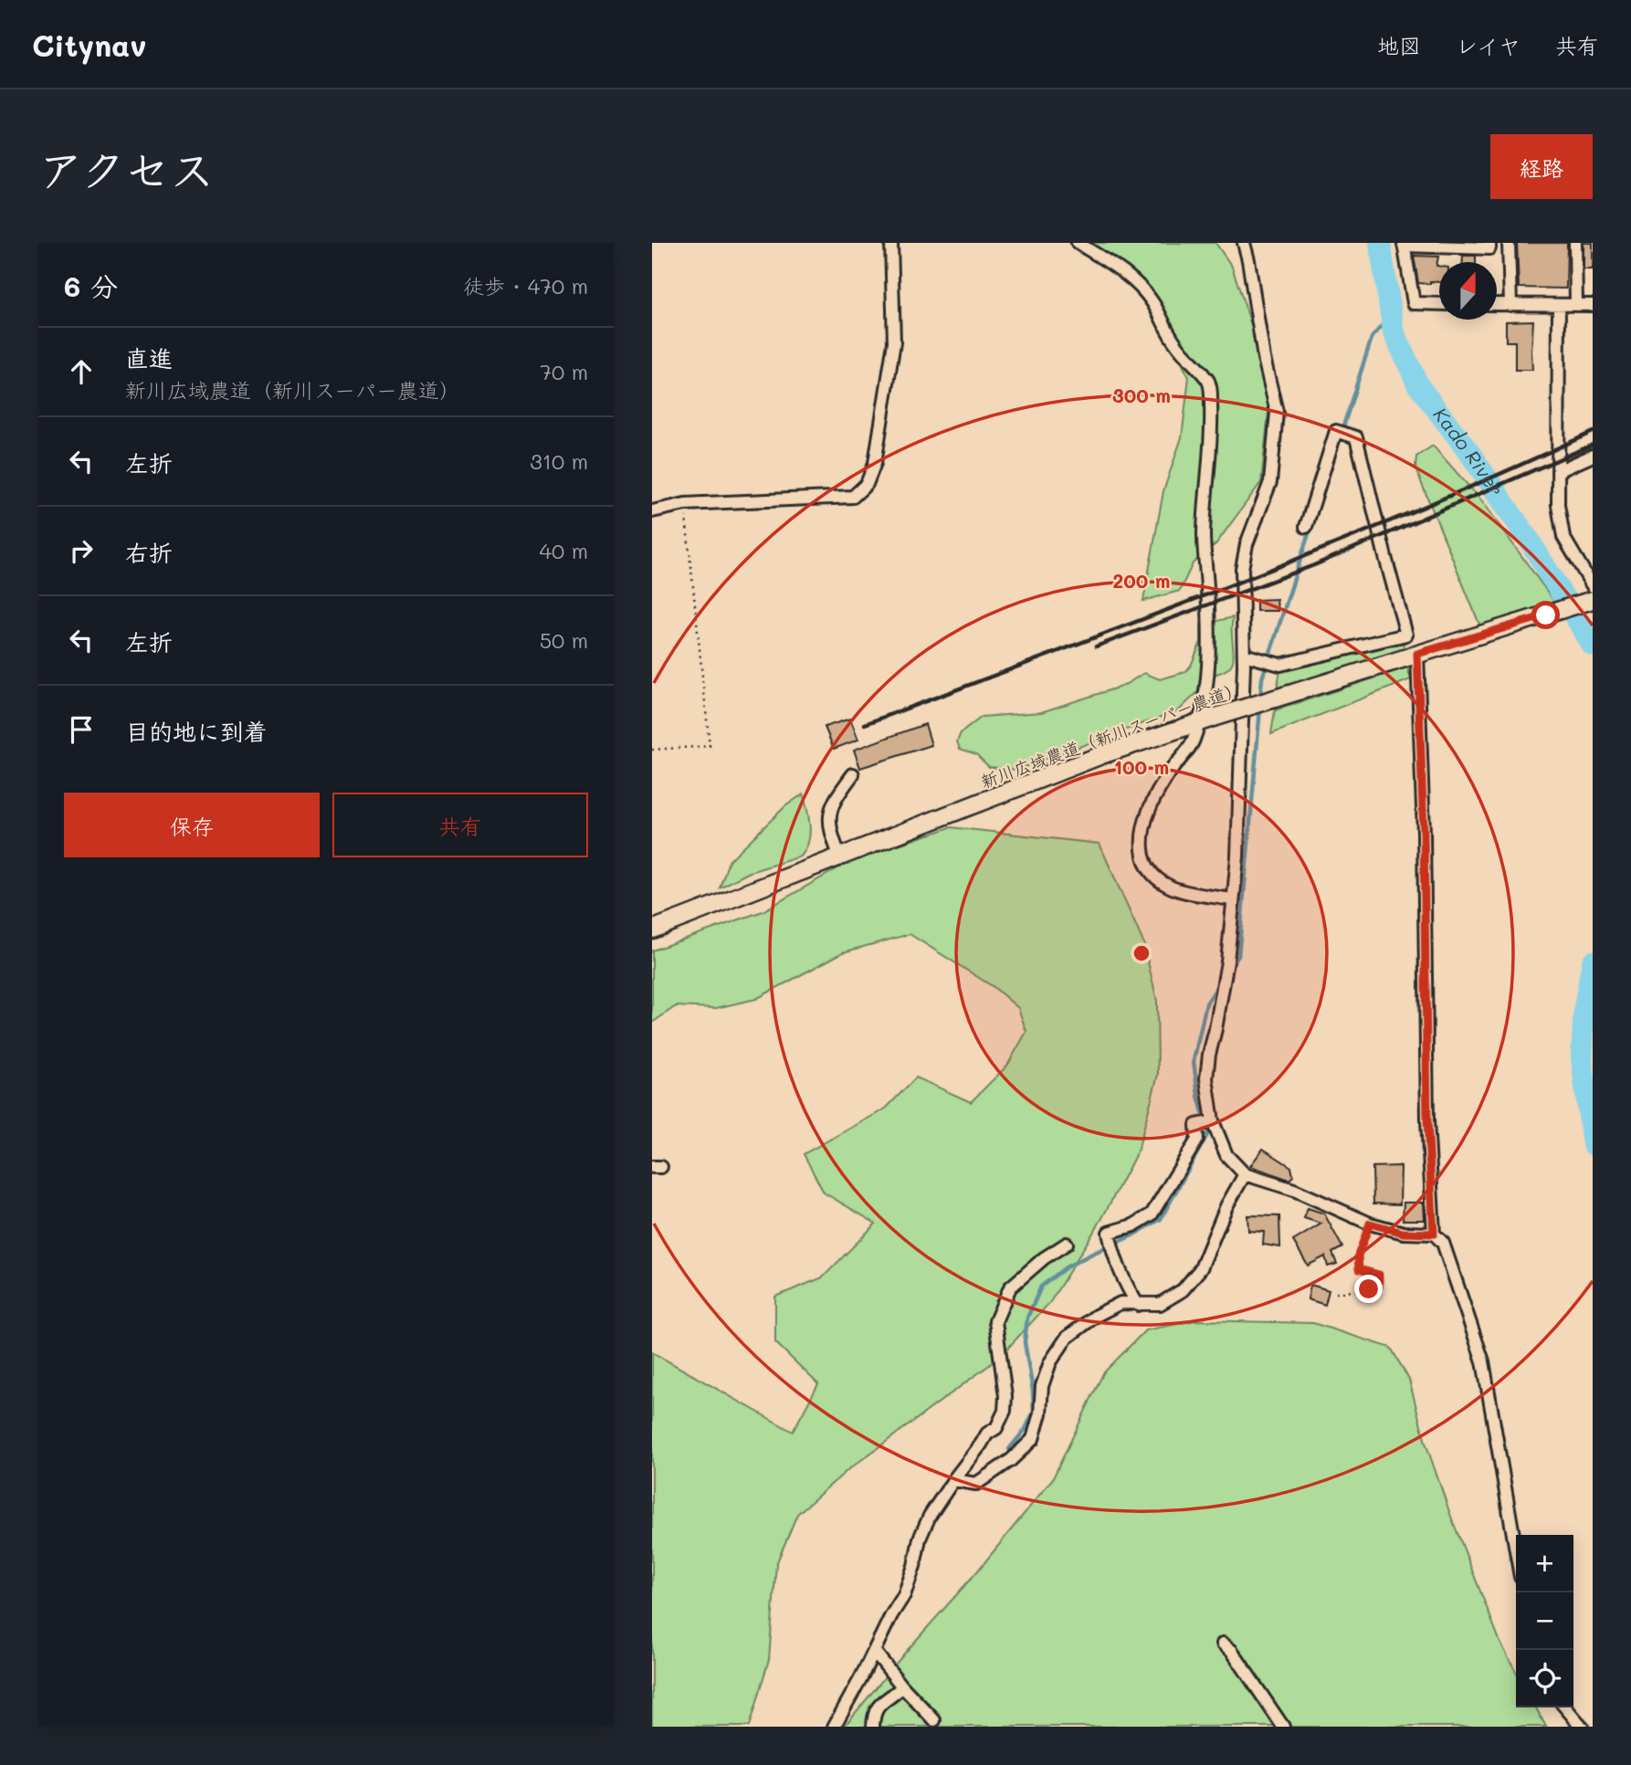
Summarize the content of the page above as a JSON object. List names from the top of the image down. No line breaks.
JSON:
{"streets":{"street":["新川広域農道（新川スーパー農道）"]},"water":["Kado River"],"north":"top","page":{"header":"Citynav","nav":["地図","レイヤ","共有"],"title":"アクセス","buttons":["経路",["保存","共有"]],"heading":["6 分","徒歩 · 470 m"],"list":[["直進","新川広域農道（新川スーパー農道）","70 m"],["左折","310 m"],["右折","40 m"],["左折","50 m"],"目的地に到着"],"map_buttons":["+","−"]},"rings":["300 m","200 m","100 m"]}
